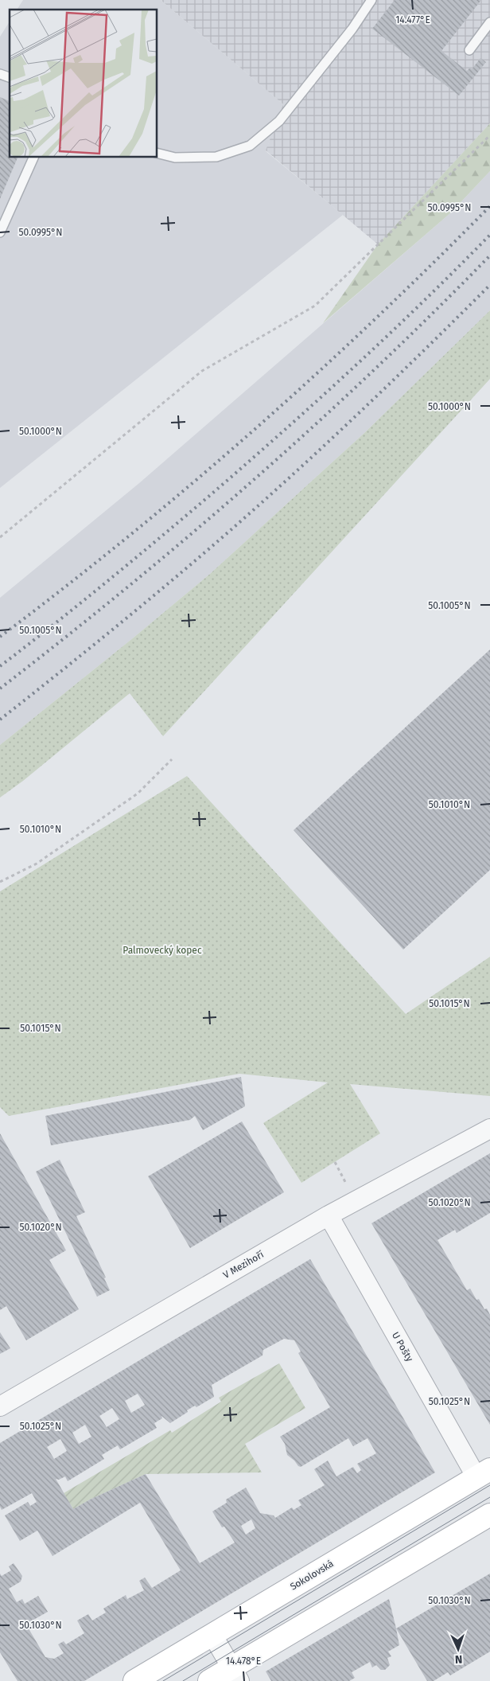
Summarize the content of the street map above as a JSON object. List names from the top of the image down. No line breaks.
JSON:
{"streets":{"main road":["Sokolovská"],"street":["V Mezihoří","U Pošty"]},"crossings":[["V Mezihoří","U Pošty"],["U Pošty","Sokolovská"]],"parks":["Palmovecký kopec"],"north":"bottom","coordinates":["14.477°E","50.0995°N","50.1000°N","50.1005°N","50.1010°N","50.1015°N","50.1020°N","50.1025°N","50.1030°N","14.478°E"]}
